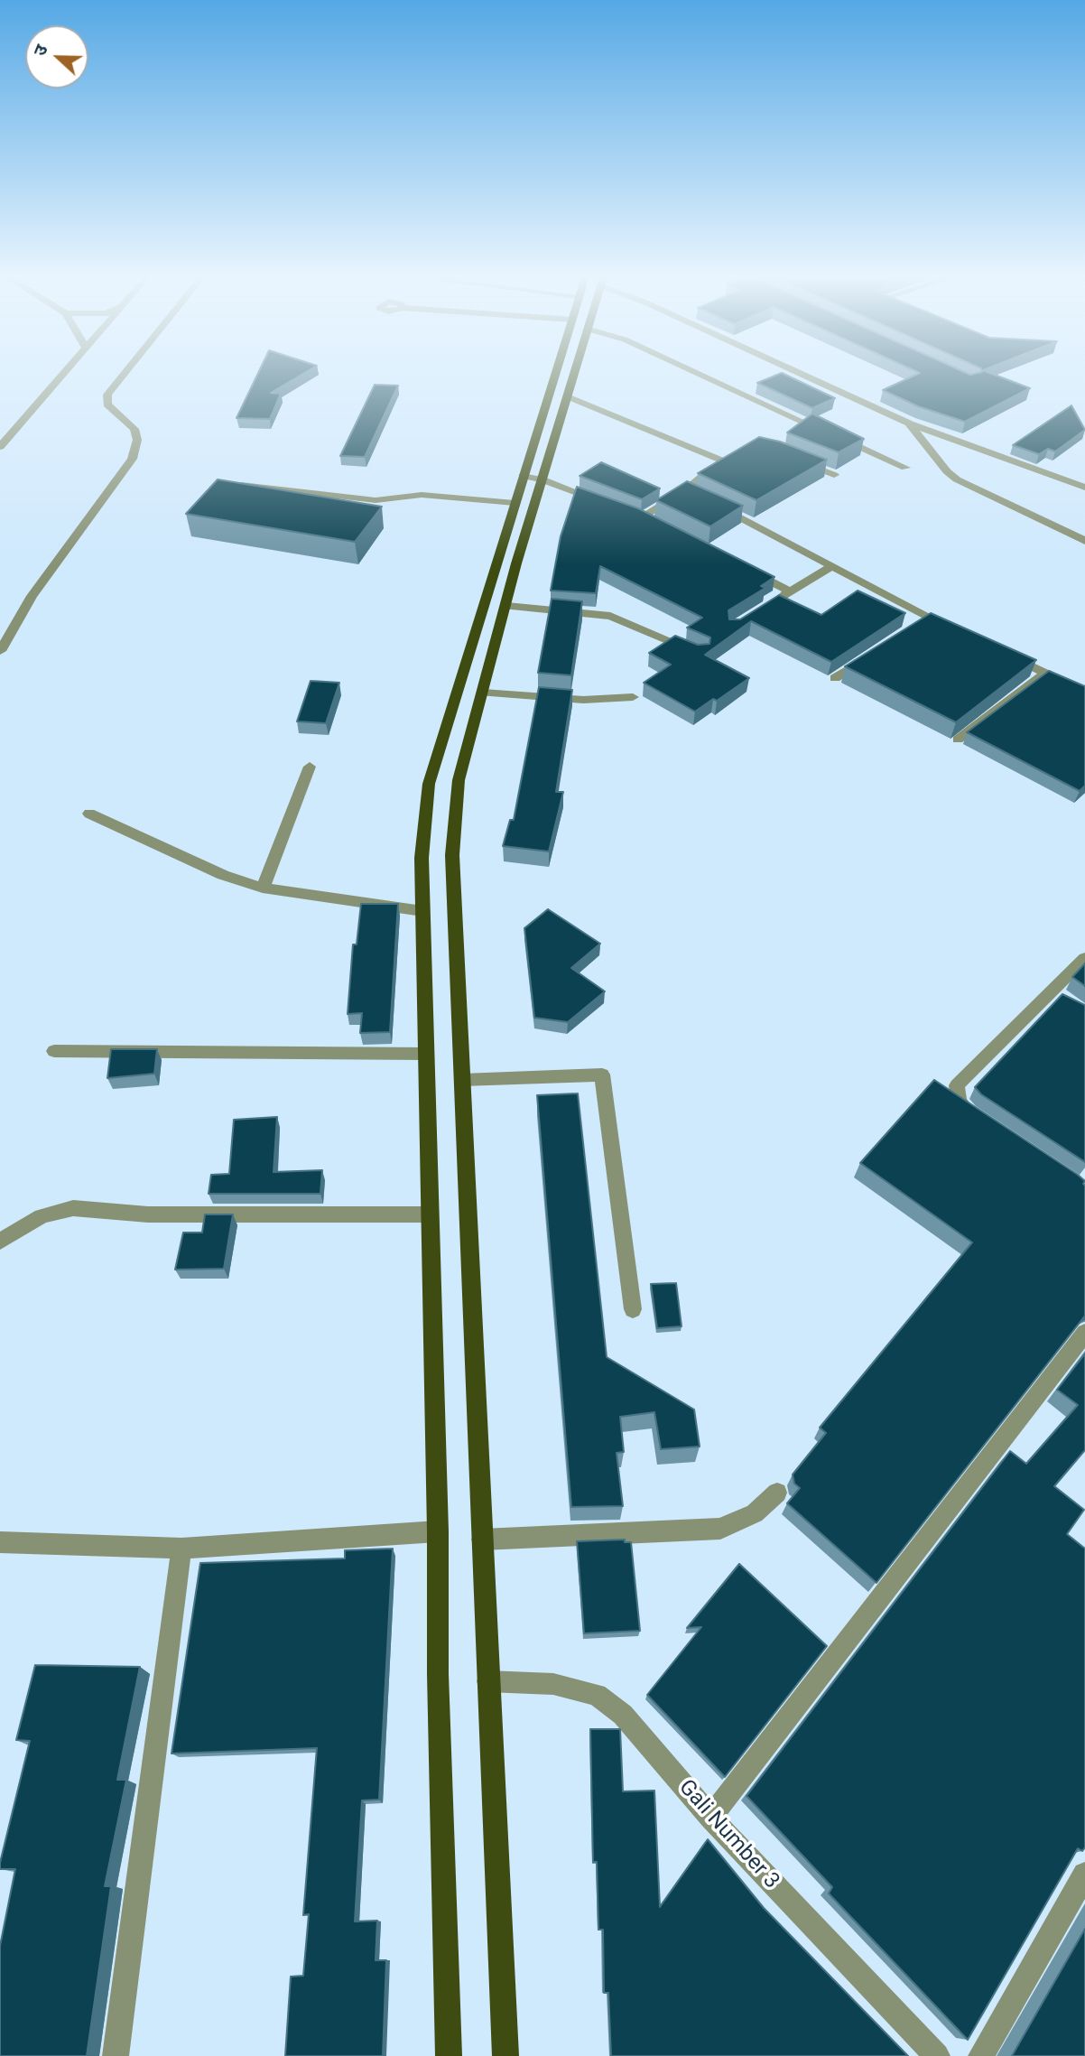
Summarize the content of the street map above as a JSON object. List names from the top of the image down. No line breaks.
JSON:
{"streets":{"street":["Gali Number 3"]},"north":"left"}
